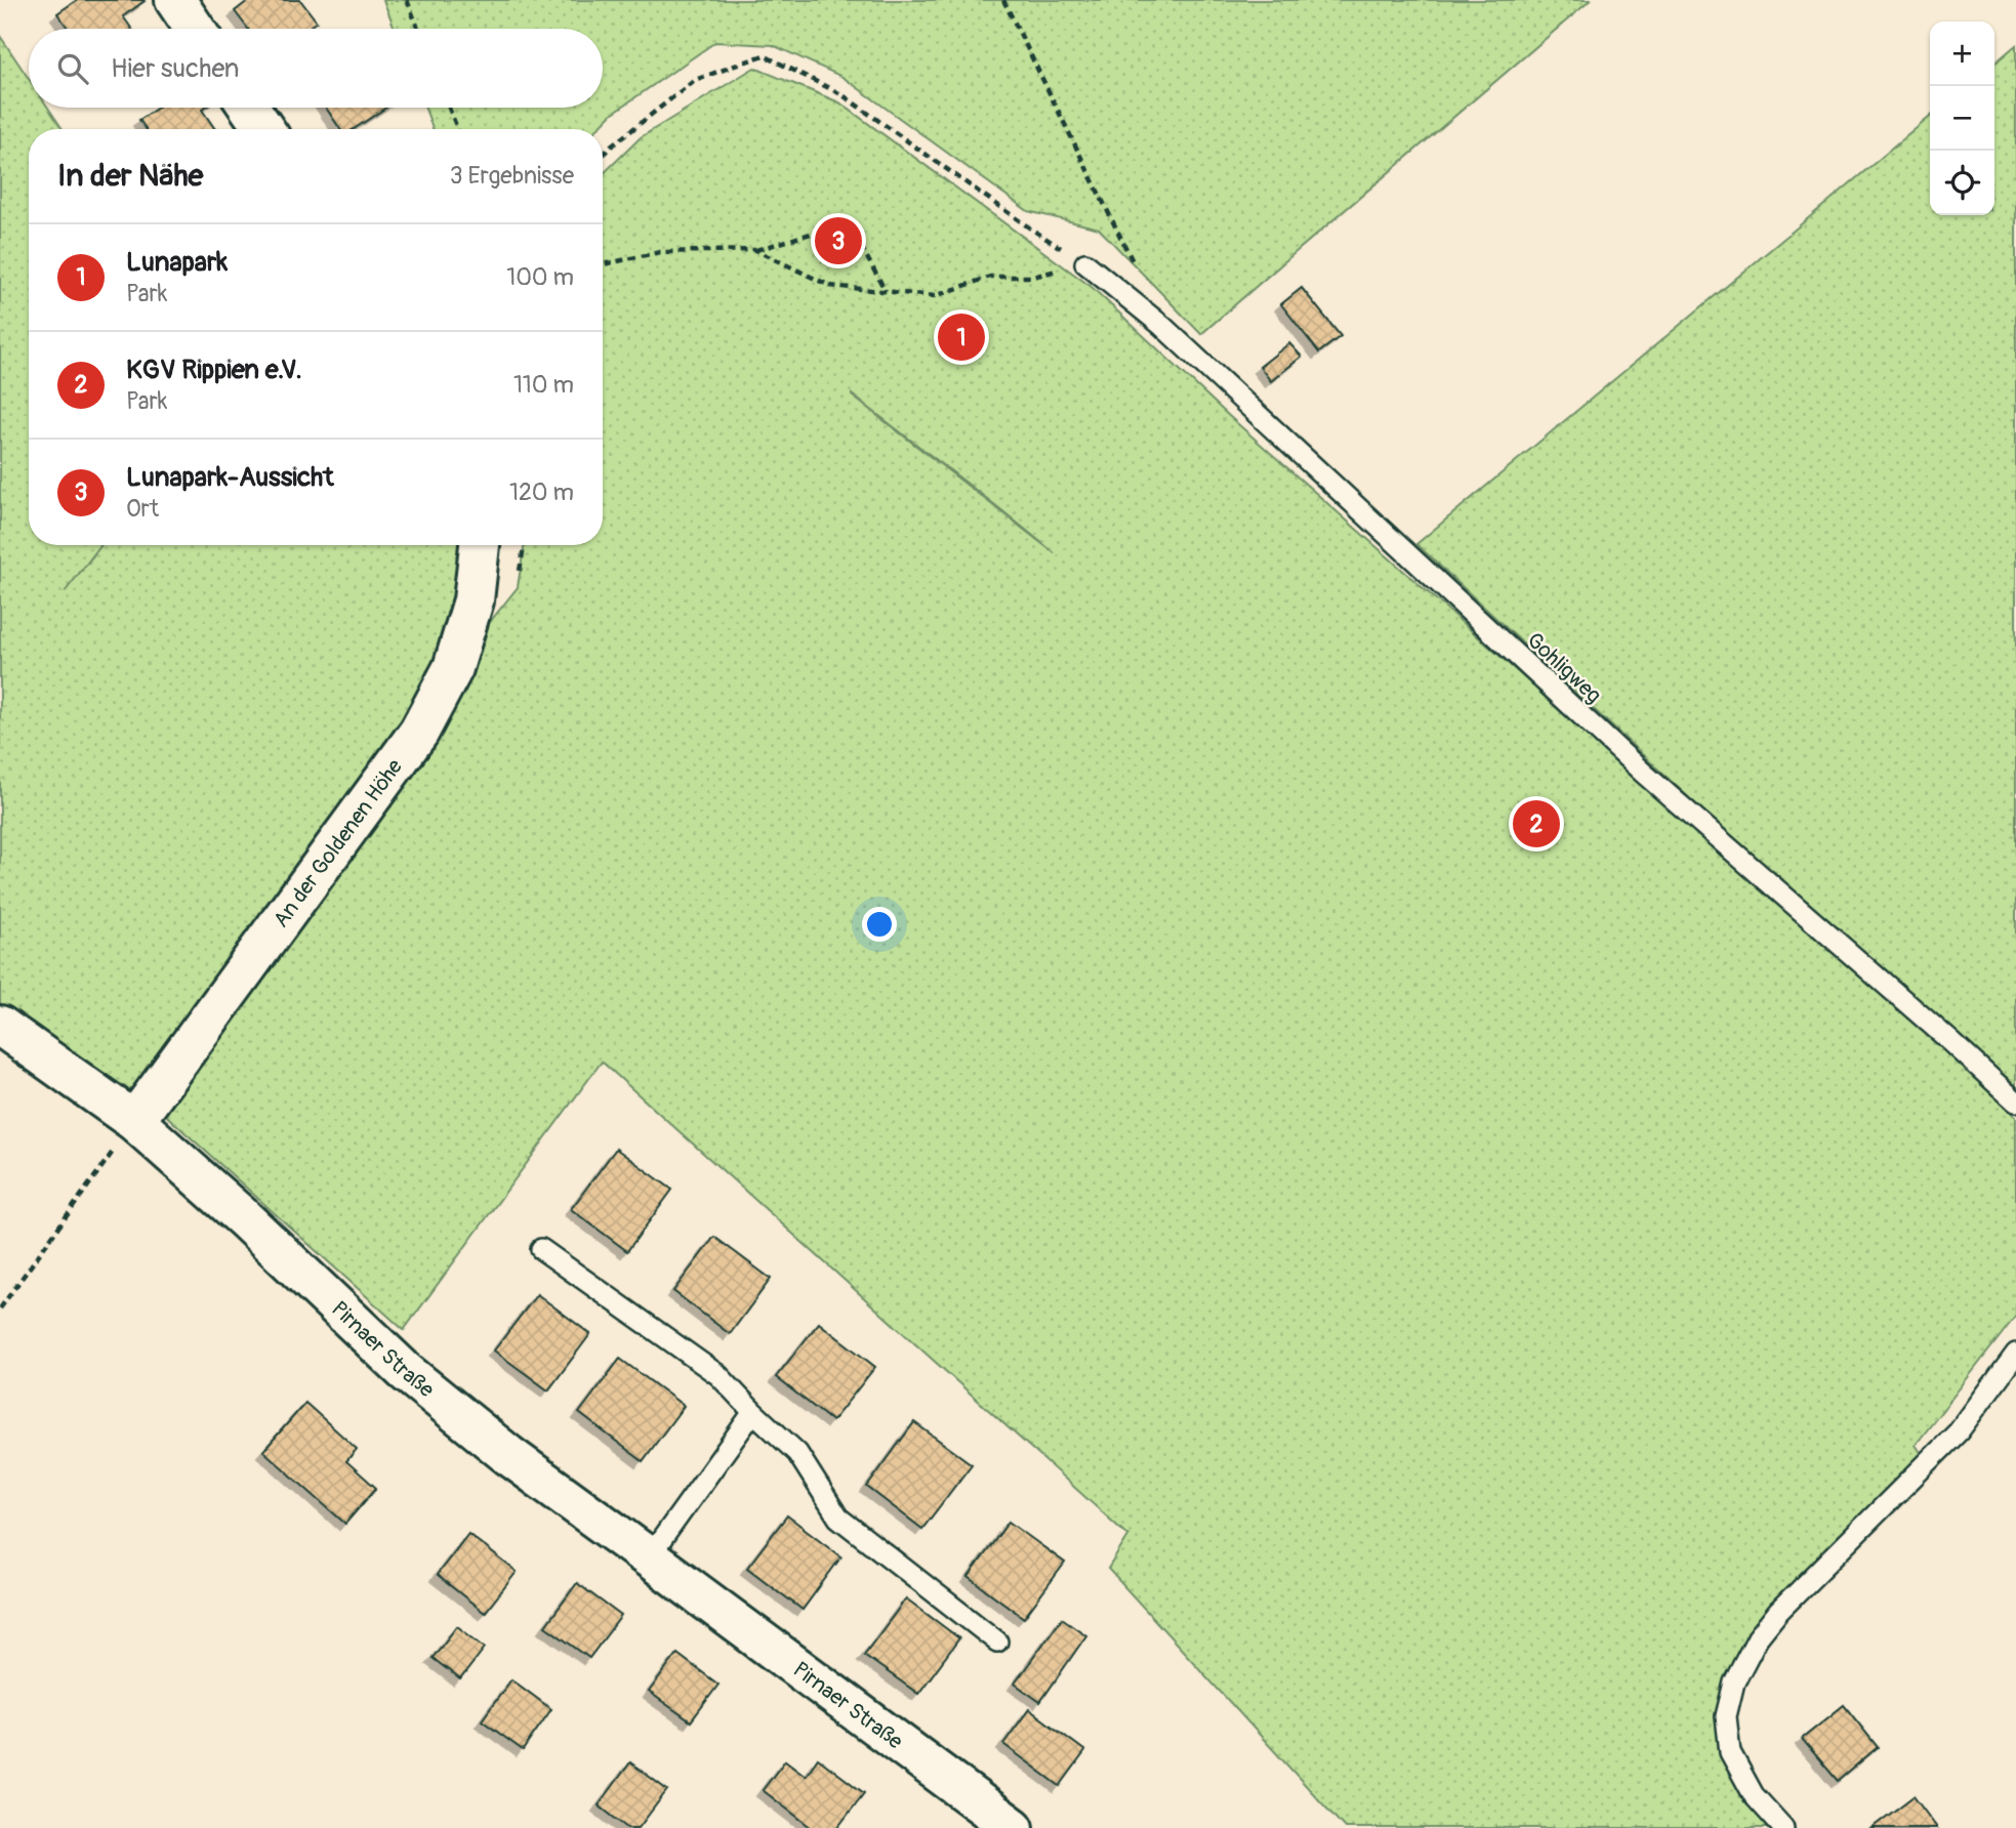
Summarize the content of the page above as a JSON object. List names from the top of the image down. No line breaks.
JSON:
{"streets":{"street":["An der Goldenen Höhe","Pirnaer Straße"],"lane":["Gohligweg"]},"crossings":[["An der Goldenen Höhe","Pirnaer Straße"]],"page":{"map_buttons":["+","−"],"search":"Hier suchen","heading":["In der Nähe","3 Ergebnisse"],"pins":["3","1","2"],"list":[{"mark":"1","name":"Lunapark","note":"Park","value":"100 m"},{"mark":"2","name":"KGV Rippien e.V.","note":"Park","value":"110 m"},{"mark":"3","name":"Lunapark-Aussicht","note":"Ort","value":"120 m"}]}}
